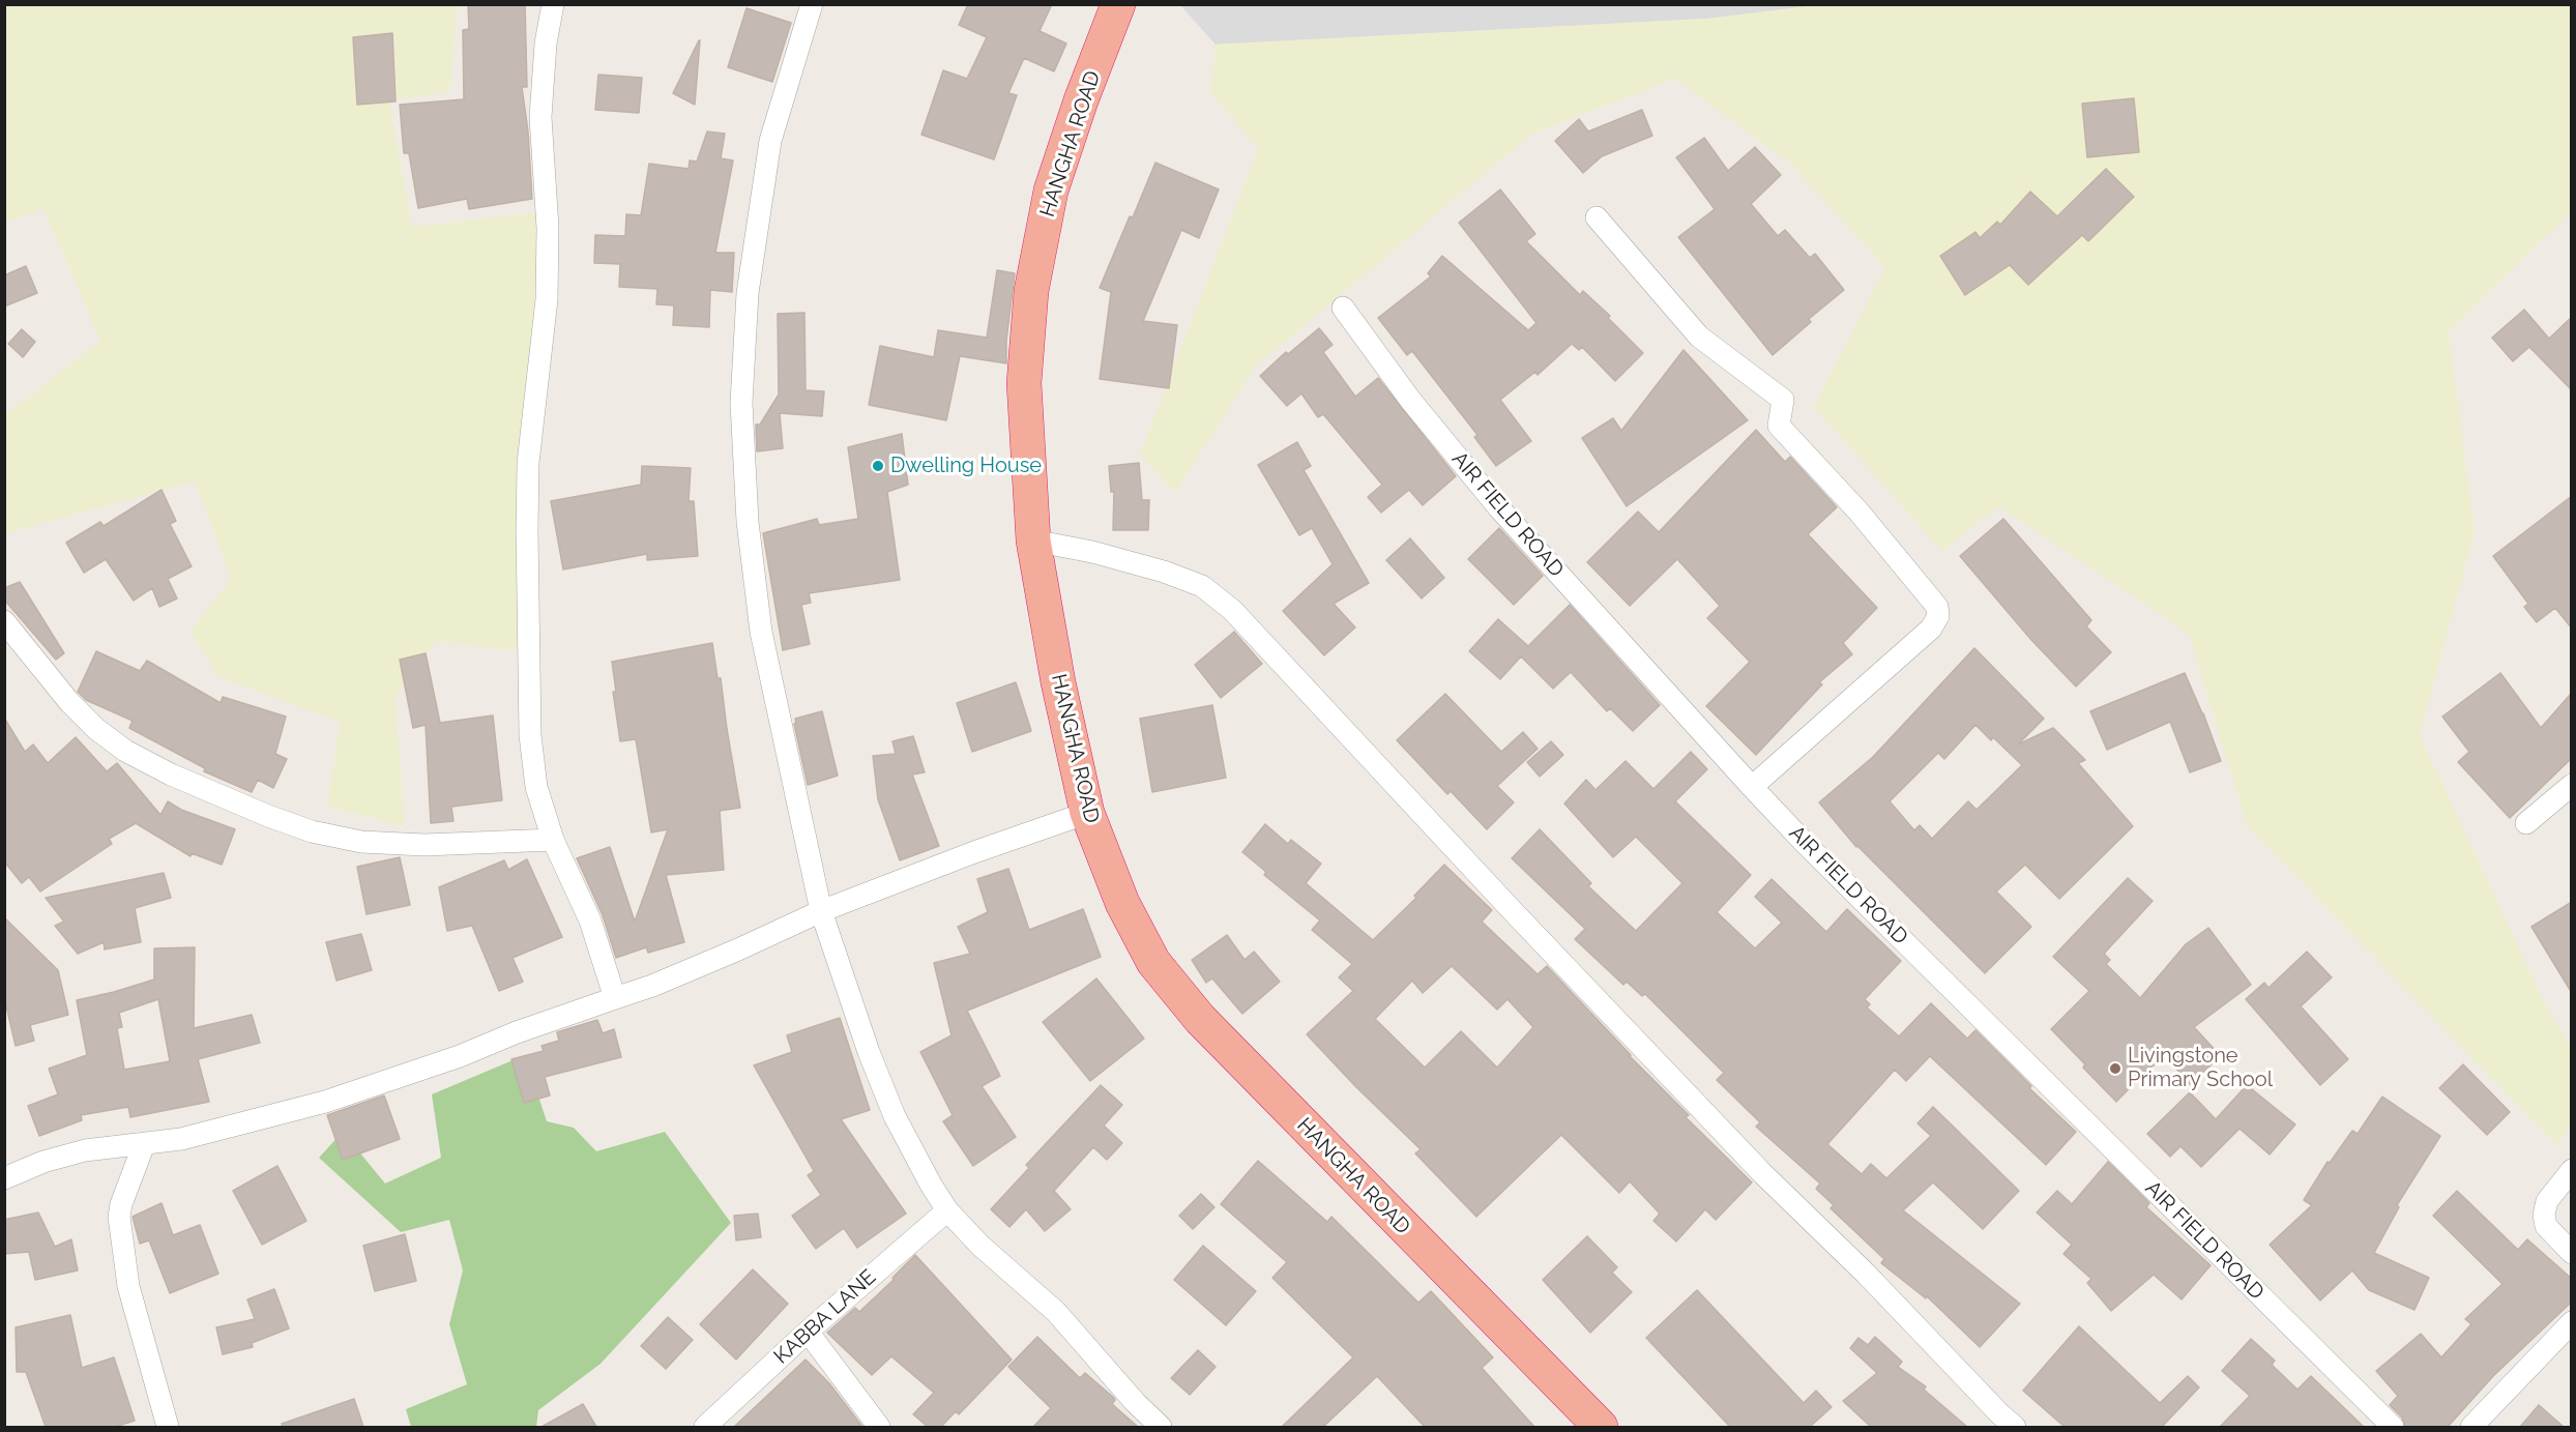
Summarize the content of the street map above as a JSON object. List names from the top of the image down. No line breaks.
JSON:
{"streets":{"highway":["HANGHA ROAD"],"street":["AIR FIELD ROAD","KABBA LANE"]},"places":["Dwelling House","Livingstone Primary School"]}
